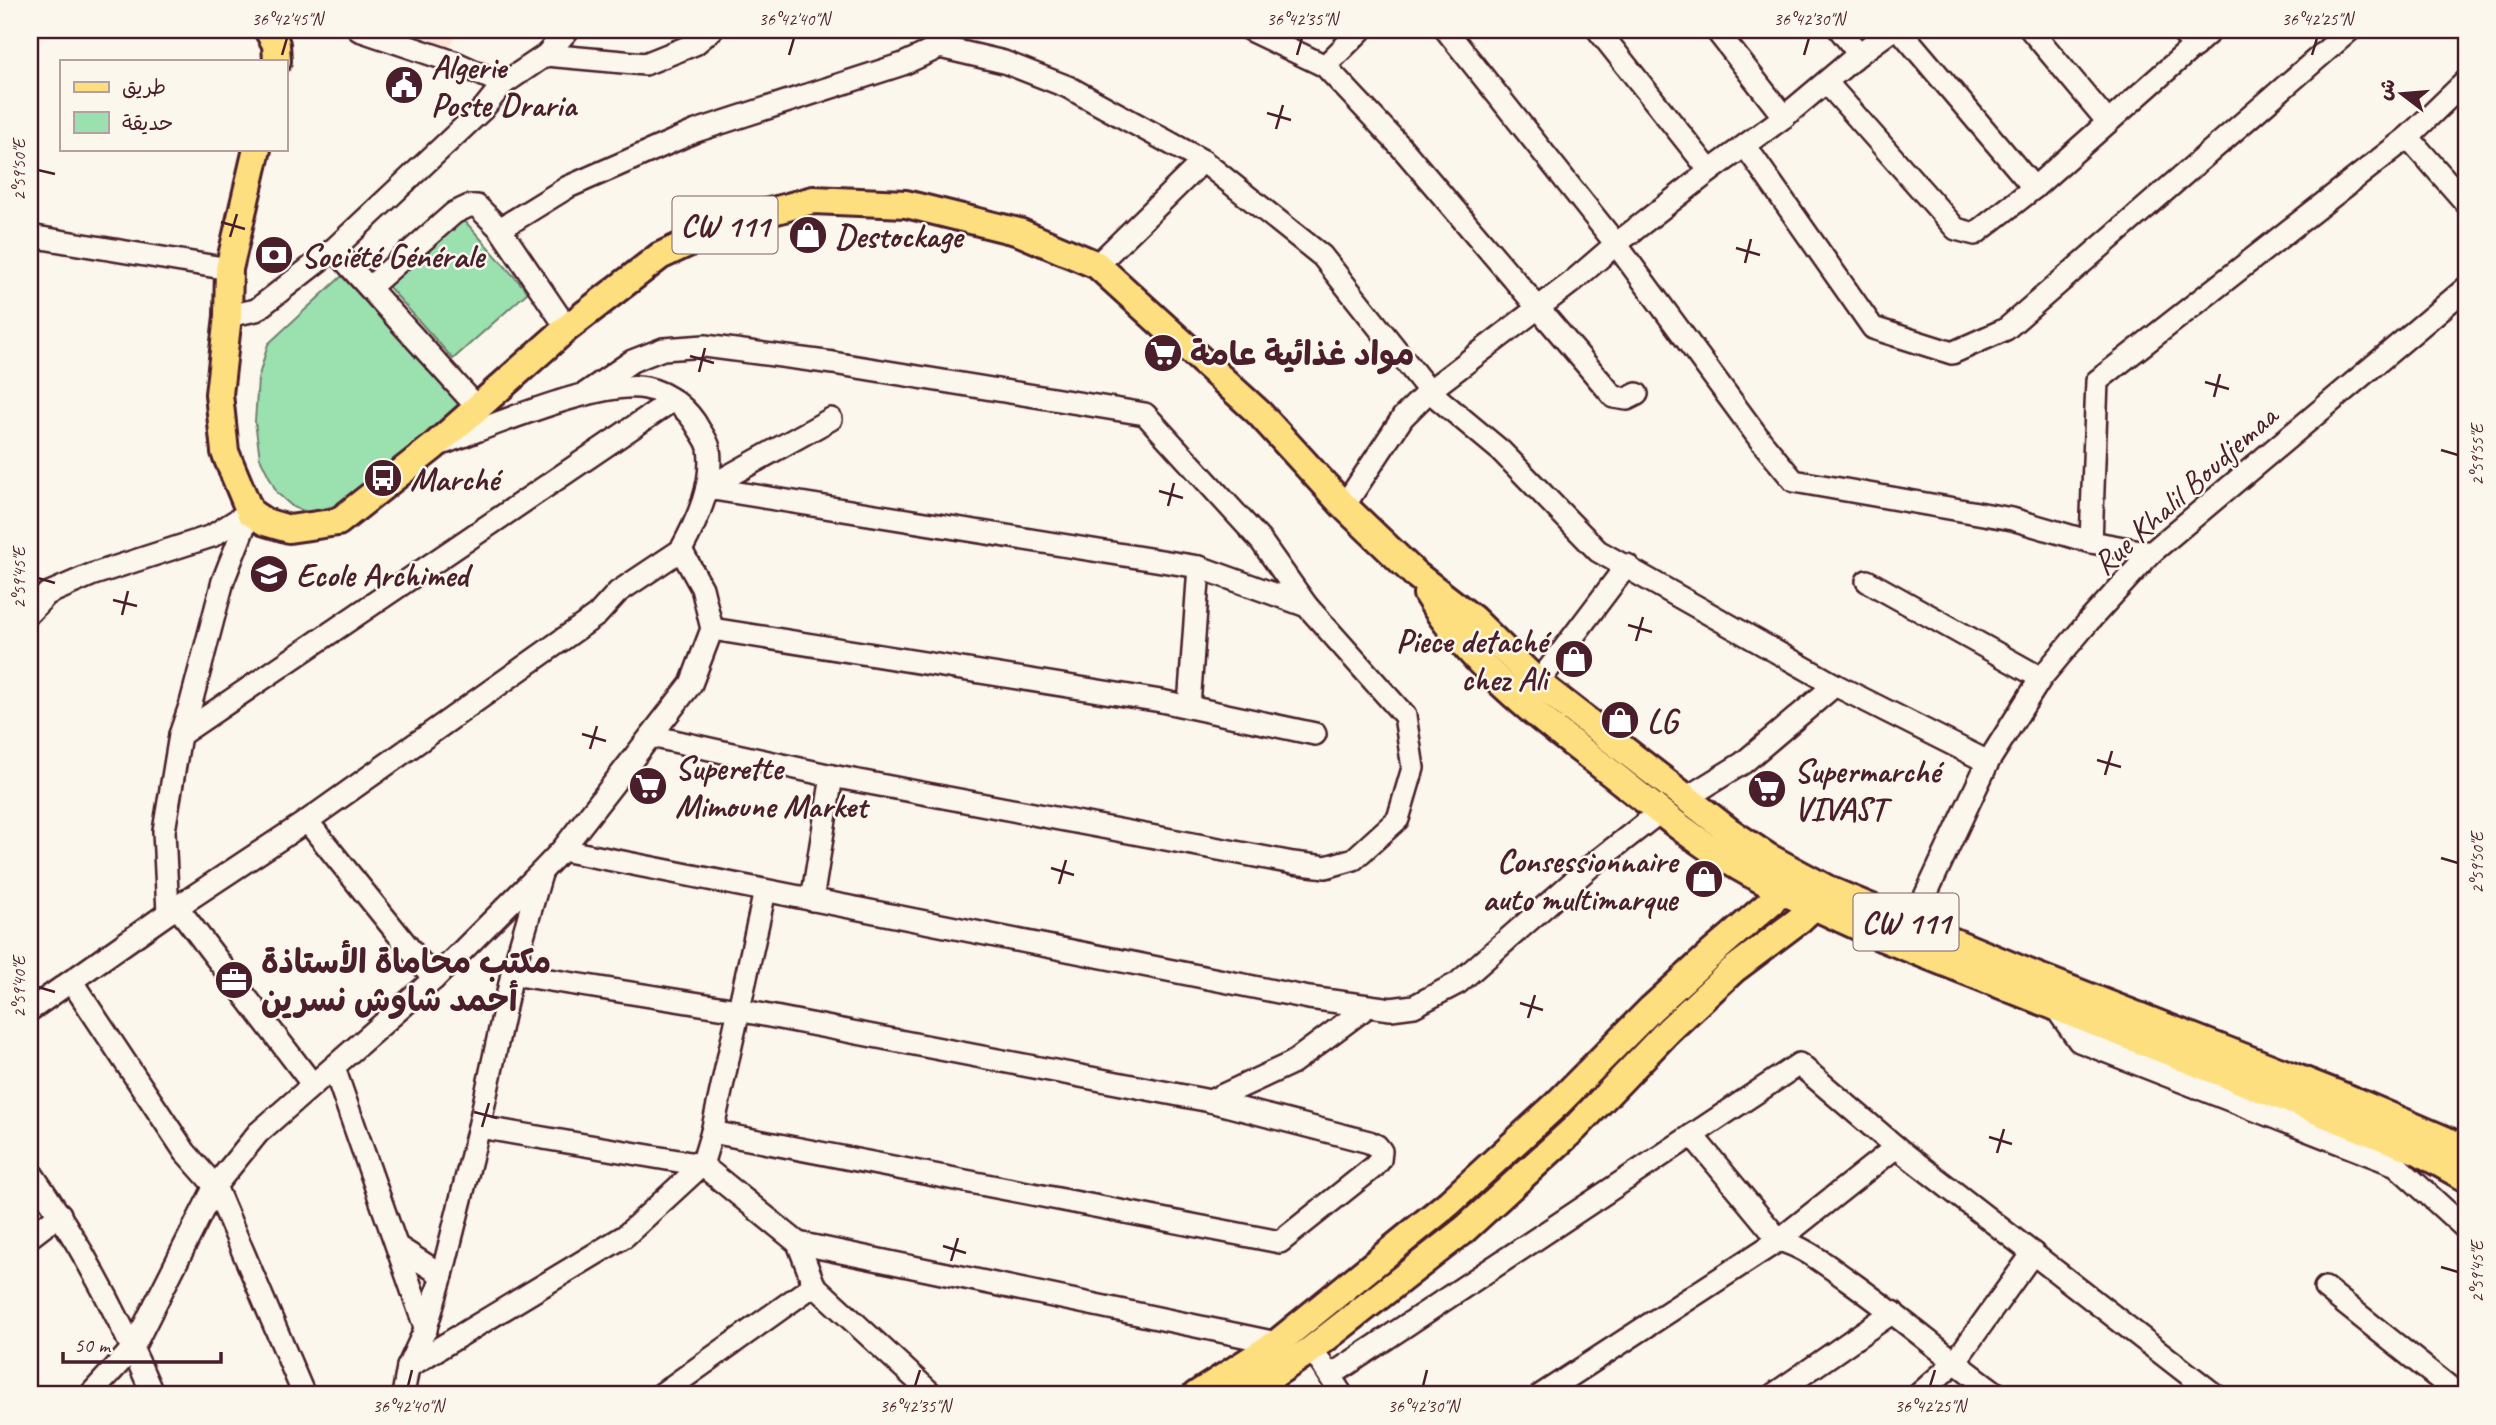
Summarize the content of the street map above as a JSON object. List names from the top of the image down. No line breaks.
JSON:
{"streets":{"main road":["CW 111"],"street":["Rue Khalil Boudjemaa"]},"crossings":[["CW 111","Rue Khalil Boudjemaa"]],"places":{"public building":["Algerie Poste Draria"],"shop":["Destockage","Piece detaché chez Ali","LG","Consessionnaire auto multimarque"],"bank":["Société Générale"],"supermarket":["مواد غذائية عامة","Superette Mimoune Market","Supermarché VIVAST"],"bus stop":["Marché"],"school or university":["Ecole Archimed"],"office":["مكتب محاماة الأستاذة أحمد شاوش نسرين"]},"legend":["طريق","حديقة"],"scale_bar":"50 m","north":"left","coordinates":["36°42'45\"N","36°42'40\"N","36°42'35\"N","36°42'30\"N","36°42'25\"N","2°59'50\"E","2°59'55\"E","2°59'45\"E","2°59'40\"E"]}
